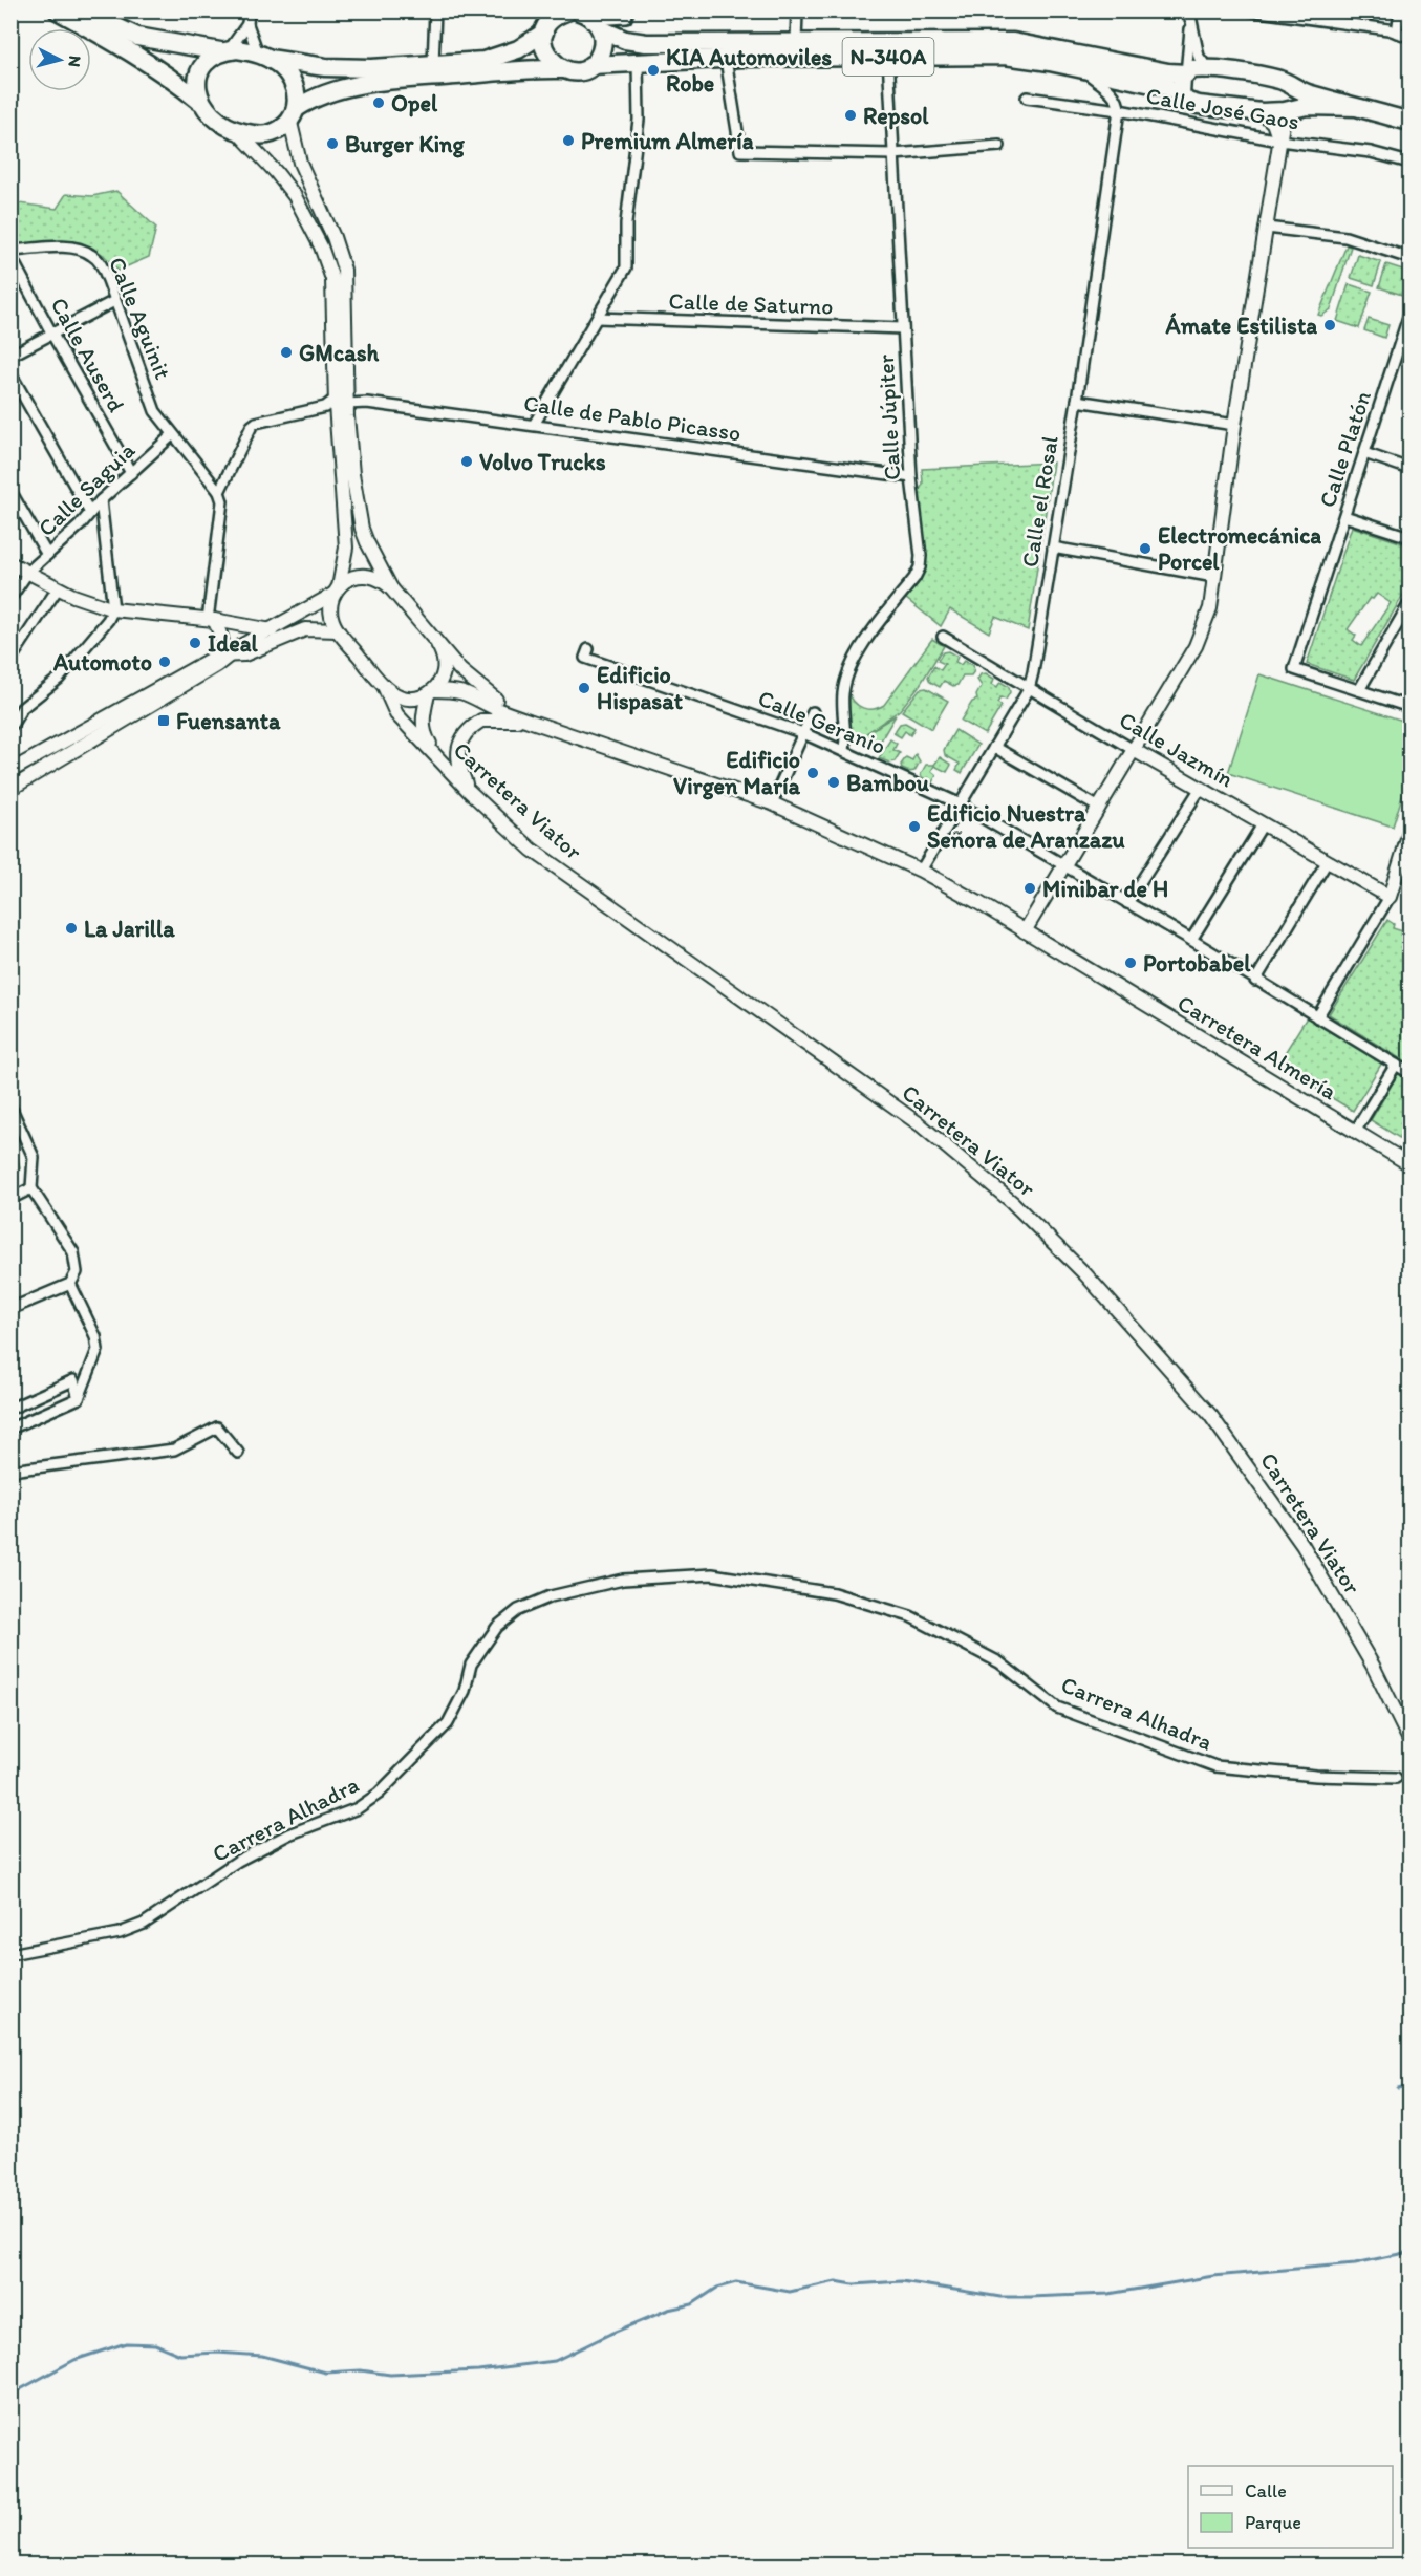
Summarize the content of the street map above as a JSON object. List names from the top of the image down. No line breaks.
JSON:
{"streets":{"highway":["N-340A"],"main road":["Calle Jazmín","Carretera Viator","Carretera Almería"],"street":["Calle José Gaos","Calle de Saturno","Calle Aguinit","Calle Auserd","Calle de Pablo Picasso","Calle Júpiter","Calle Platón","Calle Saguia","Calle el Rosal","Calle Geranio","Carrera Alhadra"]},"crossings":[["N-340A","Calle Júpiter"],["Calle José Gaos","Calle el Rosal"],["Calle de Saturno","Calle Júpiter"],["Calle Aguinit","Calle Auserd"],["Calle Aguinit","Calle Saguia"],["Calle Auserd","Calle Saguia"],["Calle de Pablo Picasso","Calle Júpiter"],["Calle Júpiter","Calle Geranio"],["Calle el Rosal","Calle Geranio"],["Calle el Rosal","Calle Jazmín"],["Calle el Rosal","Carretera Almería"]],"places":{"other":["KIA Automoviles Robe","Opel","Repsol","Premium Almería","Burger King","Ámate Estilista","GMcash","Volvo Trucks","Electromecánica Porcel","Ideal","Automoto","Edificio Hispasat","Edificio Virgen María","Bambou","Edificio Nuestra Señora de Aranzazu","Minibar de H","La Jarilla","Portobabel"],"transit":["Fuensanta"]},"legend":["Calle","Parque"],"north":"right"}
